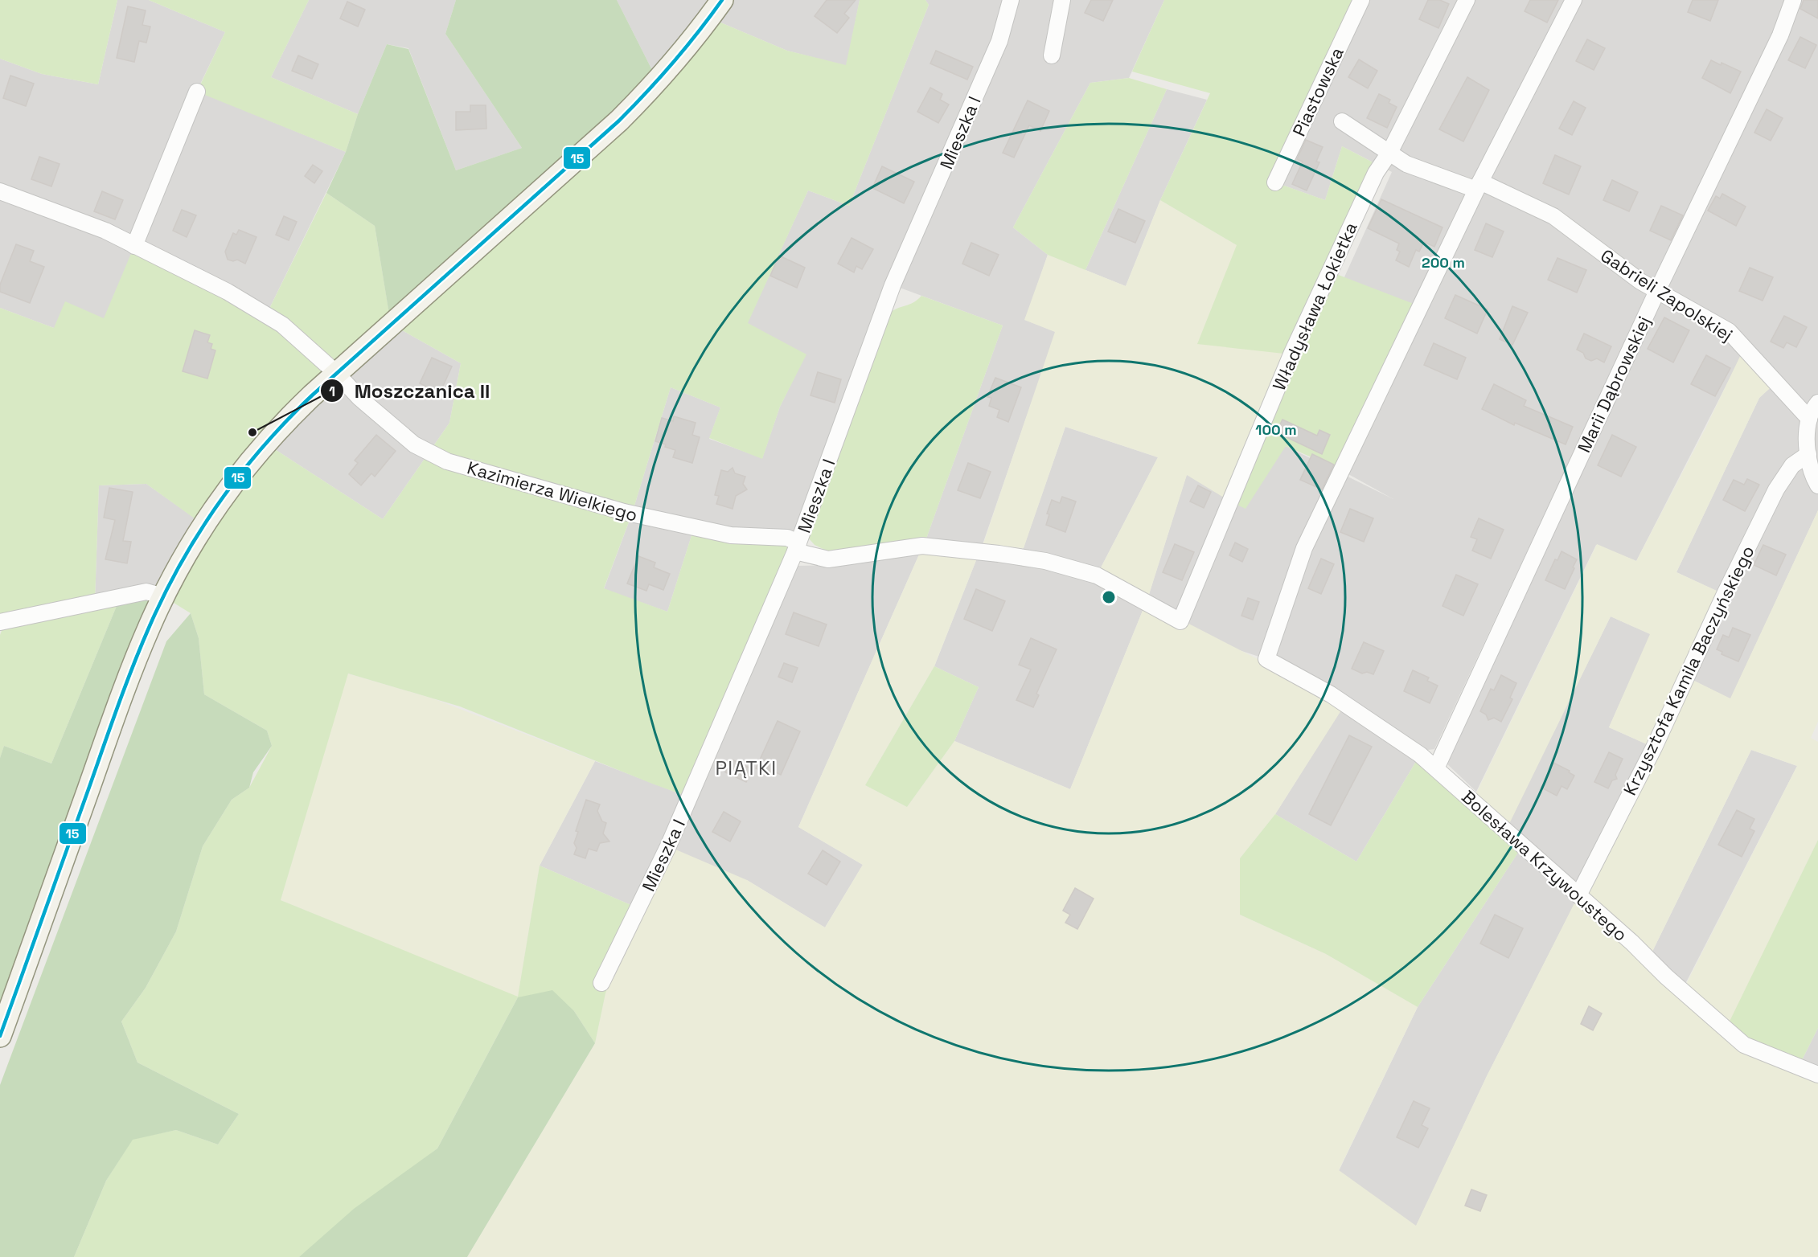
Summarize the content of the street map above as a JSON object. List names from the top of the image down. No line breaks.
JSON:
{"streets":{"street":["Piastowska","Mieszka I","Gabrieli Zapolskiej","Władysława Łokietka","Marii Dąbrowskiej","Kazimierza Wielkiego","Krzysztofa Kamila Baczyńskiego","Bolesława Krzywoustego"]},"crossings":[["Mieszka I","Władysława Łokietka"],["Mieszka I","Kazimierza Wielkiego"],["Gabrieli Zapolskiej","Władysława Łokietka"],["Gabrieli Zapolskiej","Marii Dąbrowskiej"],["Gabrieli Zapolskiej","Bolesława Krzywoustego"],["Władysława Łokietka","Kazimierza Wielkiego"],["Marii Dąbrowskiej","Bolesława Krzywoustego"],["Krzysztofa Kamila Baczyńskiego","Bolesława Krzywoustego"]],"districts":["PIĄTKI"],"places":["Moszczanica II"],"lines":["transit line 15"],"rings":["200 m","100 m"]}
